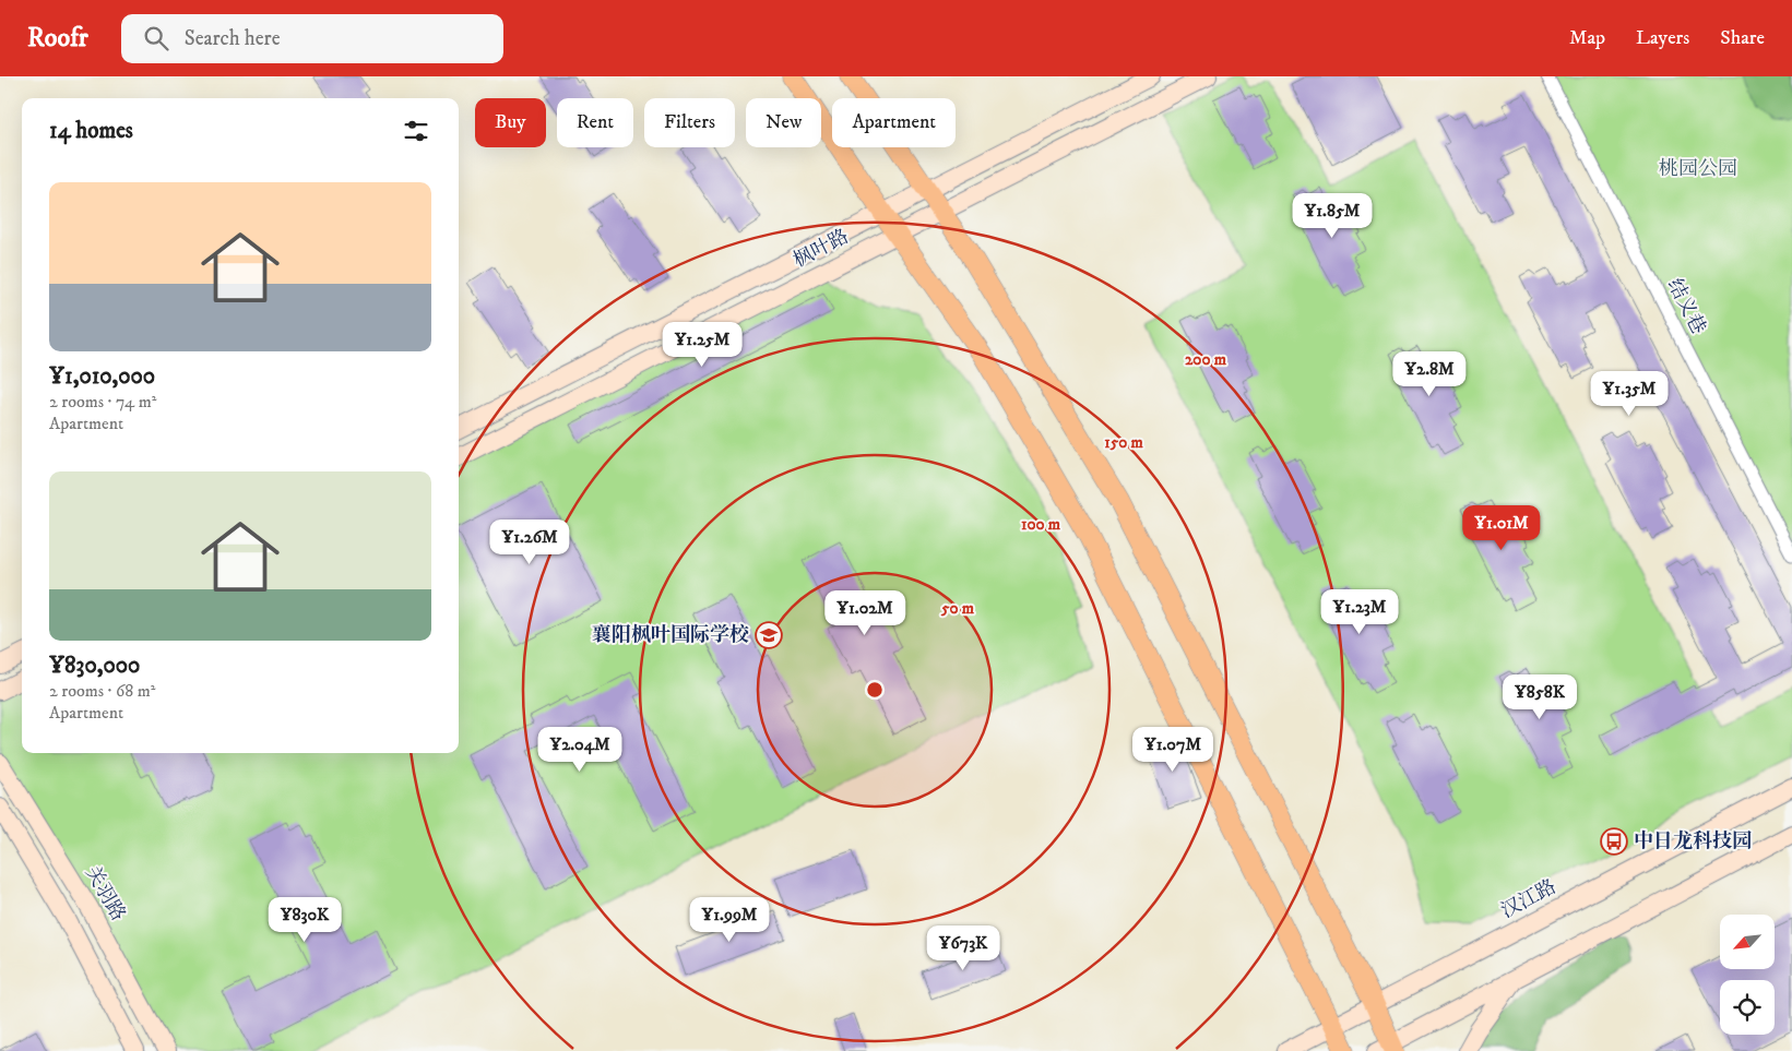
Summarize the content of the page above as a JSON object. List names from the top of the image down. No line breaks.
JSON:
{"streets":{"street":["枫叶路","结义巷","关羽路","汉江路"]},"parks":["桃园公园"],"places":{"school or university":["襄阳枫叶国际学校"],"bus stop":["中日龙科技园"]},"north":"bottom left","page":{"header":"Roofr","search":"Search here","nav":["Map","Layers","Share"],"chip":["Buy","Rent","Filters","New","Apartment"],"heading":"14 homes","list":[{"name":"¥1,010,000","note":"2 rooms · 74 m² · Apartment"},{"name":"¥830,000","note":"2 rooms · 68 m² · Apartment"}],"price":["¥1.85M","¥1.25M","¥2.8M","¥1.35M","¥1.01M","¥1.26M","¥1.23M","¥1.02M","¥858K","¥2.04M","¥1.07M","¥830K","¥1.99M","¥673K"]},"rings":["200 m","150 m","100 m","50 m"]}
